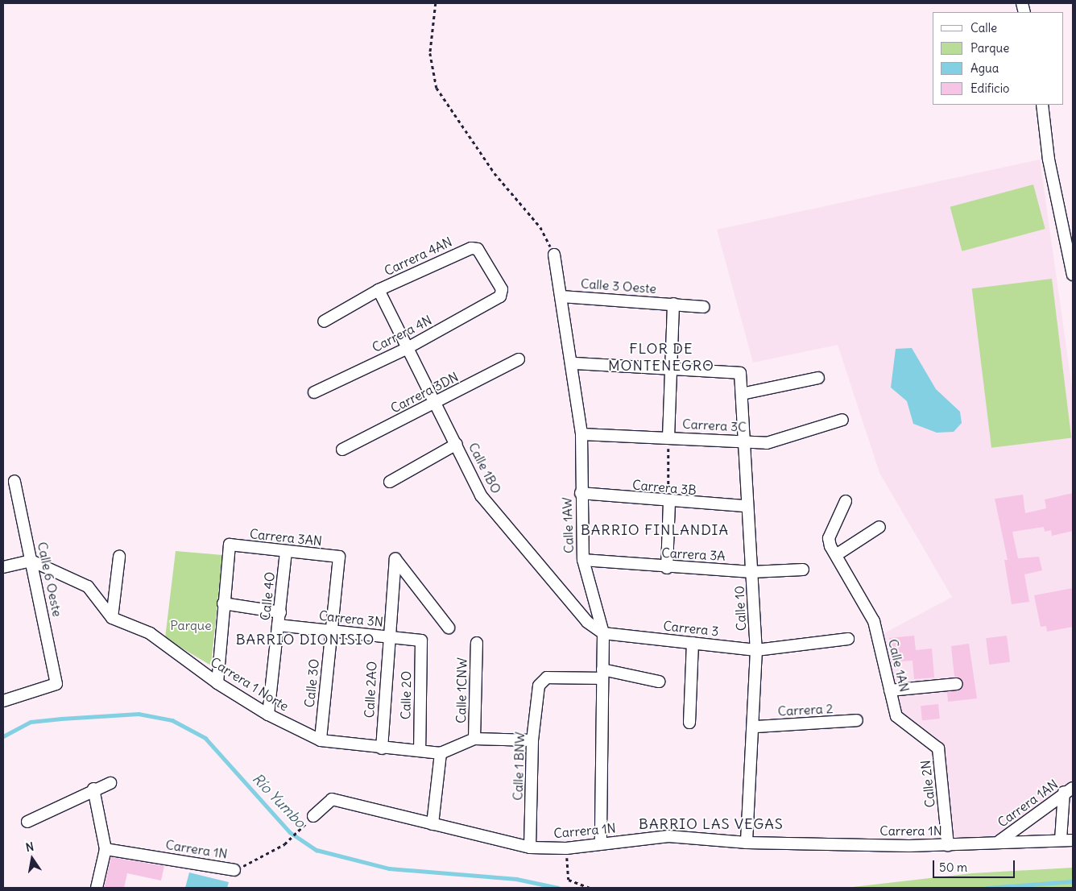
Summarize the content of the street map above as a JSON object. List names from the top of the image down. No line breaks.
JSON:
{"streets":{"street":["Carrera 4AN","Calle 3 Oeste","Carrera 4N","Carrera 3DN","Carrera 3C","Calle 1BO","Carrera 3B","Calle 1AW","Carrera 3AN","Carrera 3A","Calle 6 Oeste","Calle 4O","Calle 10","Carrera 3N","Carrera 3","Calle 1AN","Calle 3O","Carrera 1 Norte","Calle 2AO","Calle 1CNW","Calle 2O","Carrera 2","Calle 1 BNW","Calle 2N","Carrera 1AN","Carrera 1N"]},"crossings":[["Carrera 4AN","Carrera 4N"],["Carrera 4AN","Calle 1BO"],["Calle 3 Oeste","Calle 1AW"],["Carrera 4N","Calle 1BO"],["Carrera 3DN","Calle 1BO"],["Carrera 3C","Calle 1AW"],["Carrera 3C","Calle 10"],["Calle 1BO","Calle 1AW"],["Calle 1BO","Carrera 3"],["Carrera 3B","Calle 1AW"],["Carrera 3B","Calle 10"],["Calle 1AW","Carrera 3A"],["Calle 1AW","Carrera 3"],["Calle 1AW","Calle 1 BNW"],["Calle 1AW","Carrera 1N"],["Carrera 3AN","Calle 4O"],["Carrera 3AN","Calle 3O"],["Carrera 3A","Calle 10"],["Calle 6 Oeste","Carrera 1 Norte"],["Calle 4O","Carrera 3N"],["Calle 4O","Carrera 1 Norte"],["Calle 10","Carrera 3"],["Calle 10","Carrera 2"],["Calle 10","Carrera 1N"],["Carrera 3N","Calle 3O"],["Carrera 3N","Calle 2AO"],["Carrera 3N","Calle 2O"],["Calle 1AN","Calle 2N"],["Calle 3O","Carrera 1 Norte"],["Carrera 1 Norte","Calle 2AO"],["Carrera 1 Norte","Calle 2O"],["Calle 1 BNW","Carrera 1N"],["Calle 2N","Carrera 1N"],["Carrera 1AN","Carrera 1N"]],"districts":["FLOR DE MONTENEGRO","BARRIO FINLANDIA","BARRIO DIONISIO","BARRIO LAS VEGAS"],"water":["Río Yumbo"],"parks":["Parque"],"legend":["Calle","Parque","Agua","Edificio"],"scale_bar":"50 m","north":"top"}
